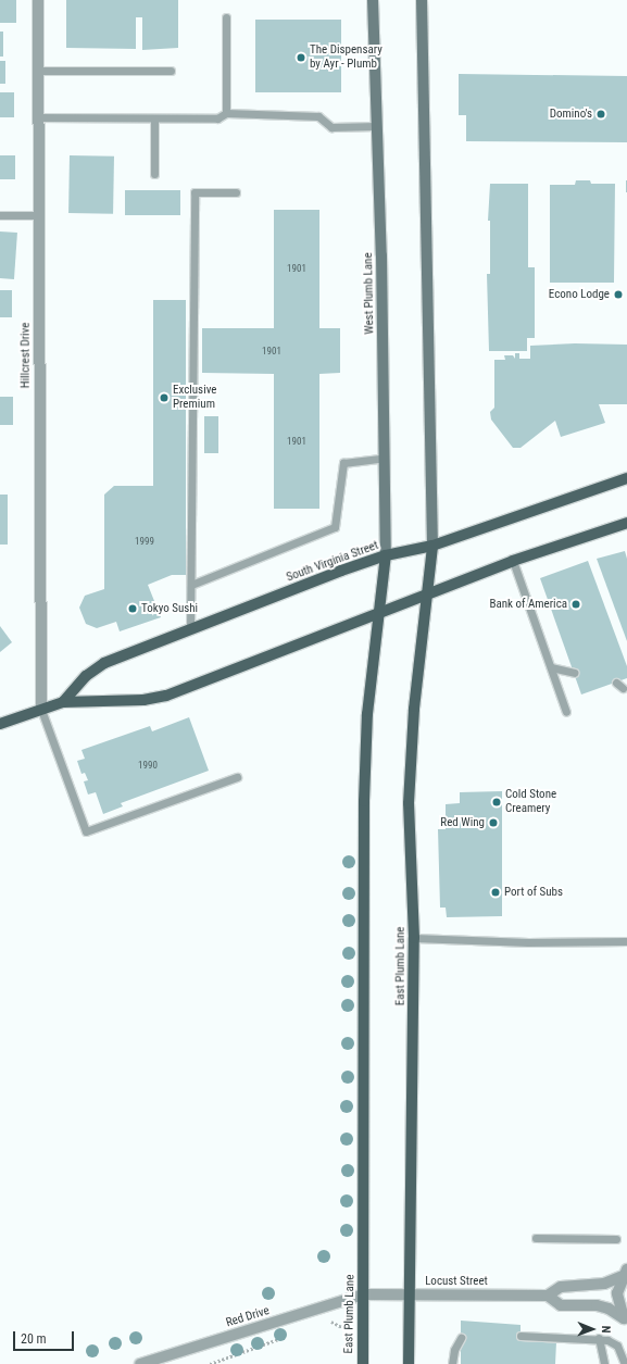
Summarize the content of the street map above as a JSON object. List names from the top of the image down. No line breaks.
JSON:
{"streets":{"main road":["West Plumb Lane","South Virginia Street","East Plumb Lane"],"street":["Hillcrest Drive","Locust Street","Red Drive"]},"crossings":[["West Plumb Lane","South Virginia Street"],["West Plumb Lane","East Plumb Lane"],["Hillcrest Drive","South Virginia Street"],["South Virginia Street","East Plumb Lane"],["East Plumb Lane","Locust Street"],["East Plumb Lane","Red Drive"],["Locust Street","Red Drive"]],"places":["The Dispensary by Ayr - Plumb","Domino's","Econo Lodge","Exclusive Premium","Bank of America","Tokyo Sushi","Cold Stone Creamery","Red Wing","Port of Subs"],"house_numbers":["1901","1901","1901","1999","1990"],"scale_bar":"20 m","north":"right"}
